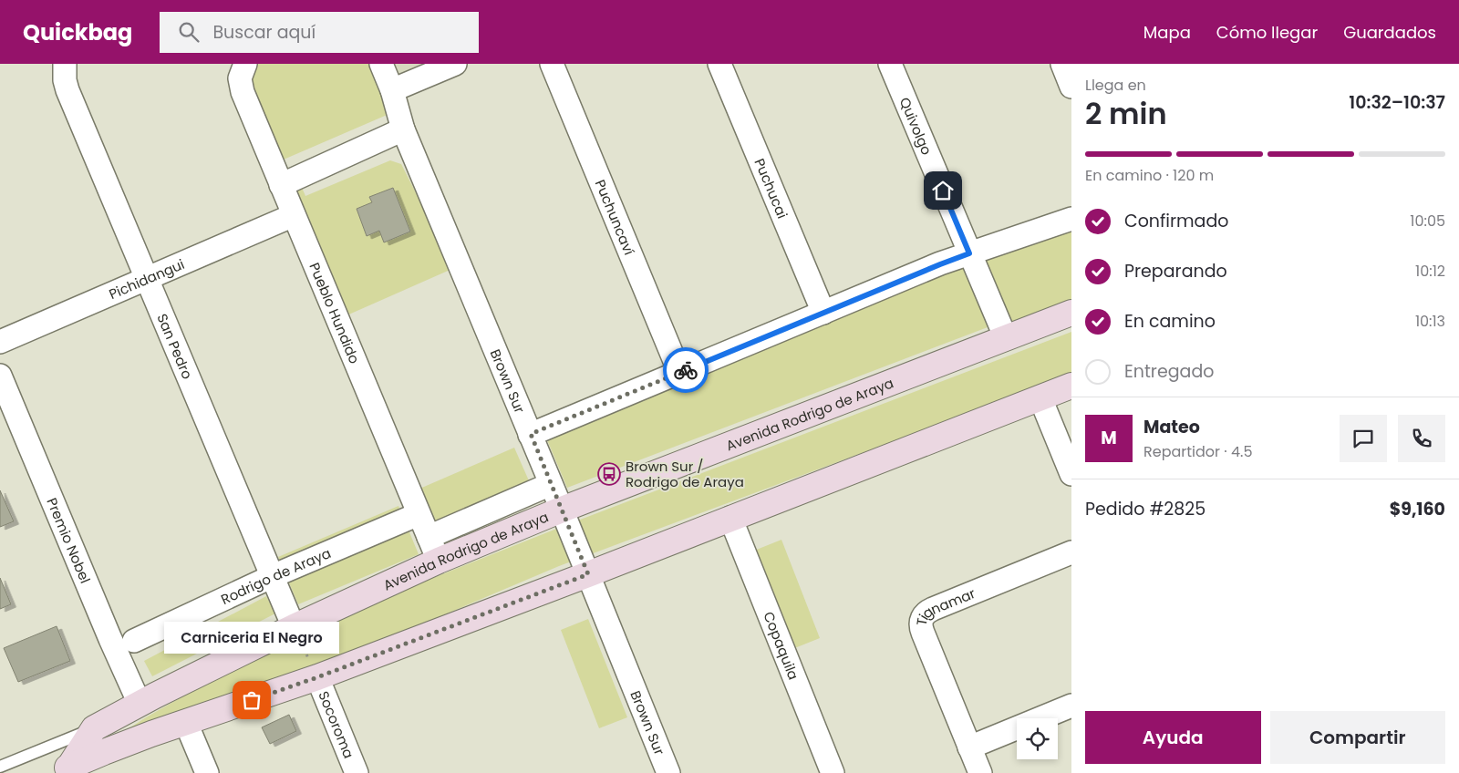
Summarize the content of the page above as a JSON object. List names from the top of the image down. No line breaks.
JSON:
{"streets":{"main road":["Avenida Rodrigo de Araya"],"street":["Quivolgo","Puchucai","Puchuncaví","Pichidangui","Pueblo Hundido","San Pedro","Brown Sur","Premio Nobel","Rodrigo de Araya","Tignamar","Copaquila","Socoroma"]},"crossings":[["Quivolgo","Avenida Rodrigo de Araya"],["Pichidangui","Pueblo Hundido"],["Pichidangui","San Pedro"],["Pueblo Hundido","Avenida Rodrigo de Araya"],["Pueblo Hundido","Rodrigo de Araya"],["San Pedro","Avenida Rodrigo de Araya"],["San Pedro","Rodrigo de Araya"],["Brown Sur","Avenida Rodrigo de Araya"],["Avenida Rodrigo de Araya","Premio Nobel"],["Avenida Rodrigo de Araya","Copaquila"],["Avenida Rodrigo de Araya","Socoroma"]],"places":{"bus stop":["Brown Sur / Rodrigo de Araya"],"other":["Carniceria El Negro"]},"page":{"header":"Quickbag","search":"Buscar aquí","nav":["Mapa","Cómo llegar","Guardados"],"heading":["2 min","Llega en","10:32–10:37"],"panel":["Mateo","Repartidor · 4.5","Pedido #2825","$9,160"],"bar":"En camino · 120 m","list":[["Confirmado","10:05"],["Preparando","10:12"],["En camino","10:13"],"Entregado"],"round":"M","bubble":"Carniceria El Negro","buttons":["Ayuda","Compartir"]}}
